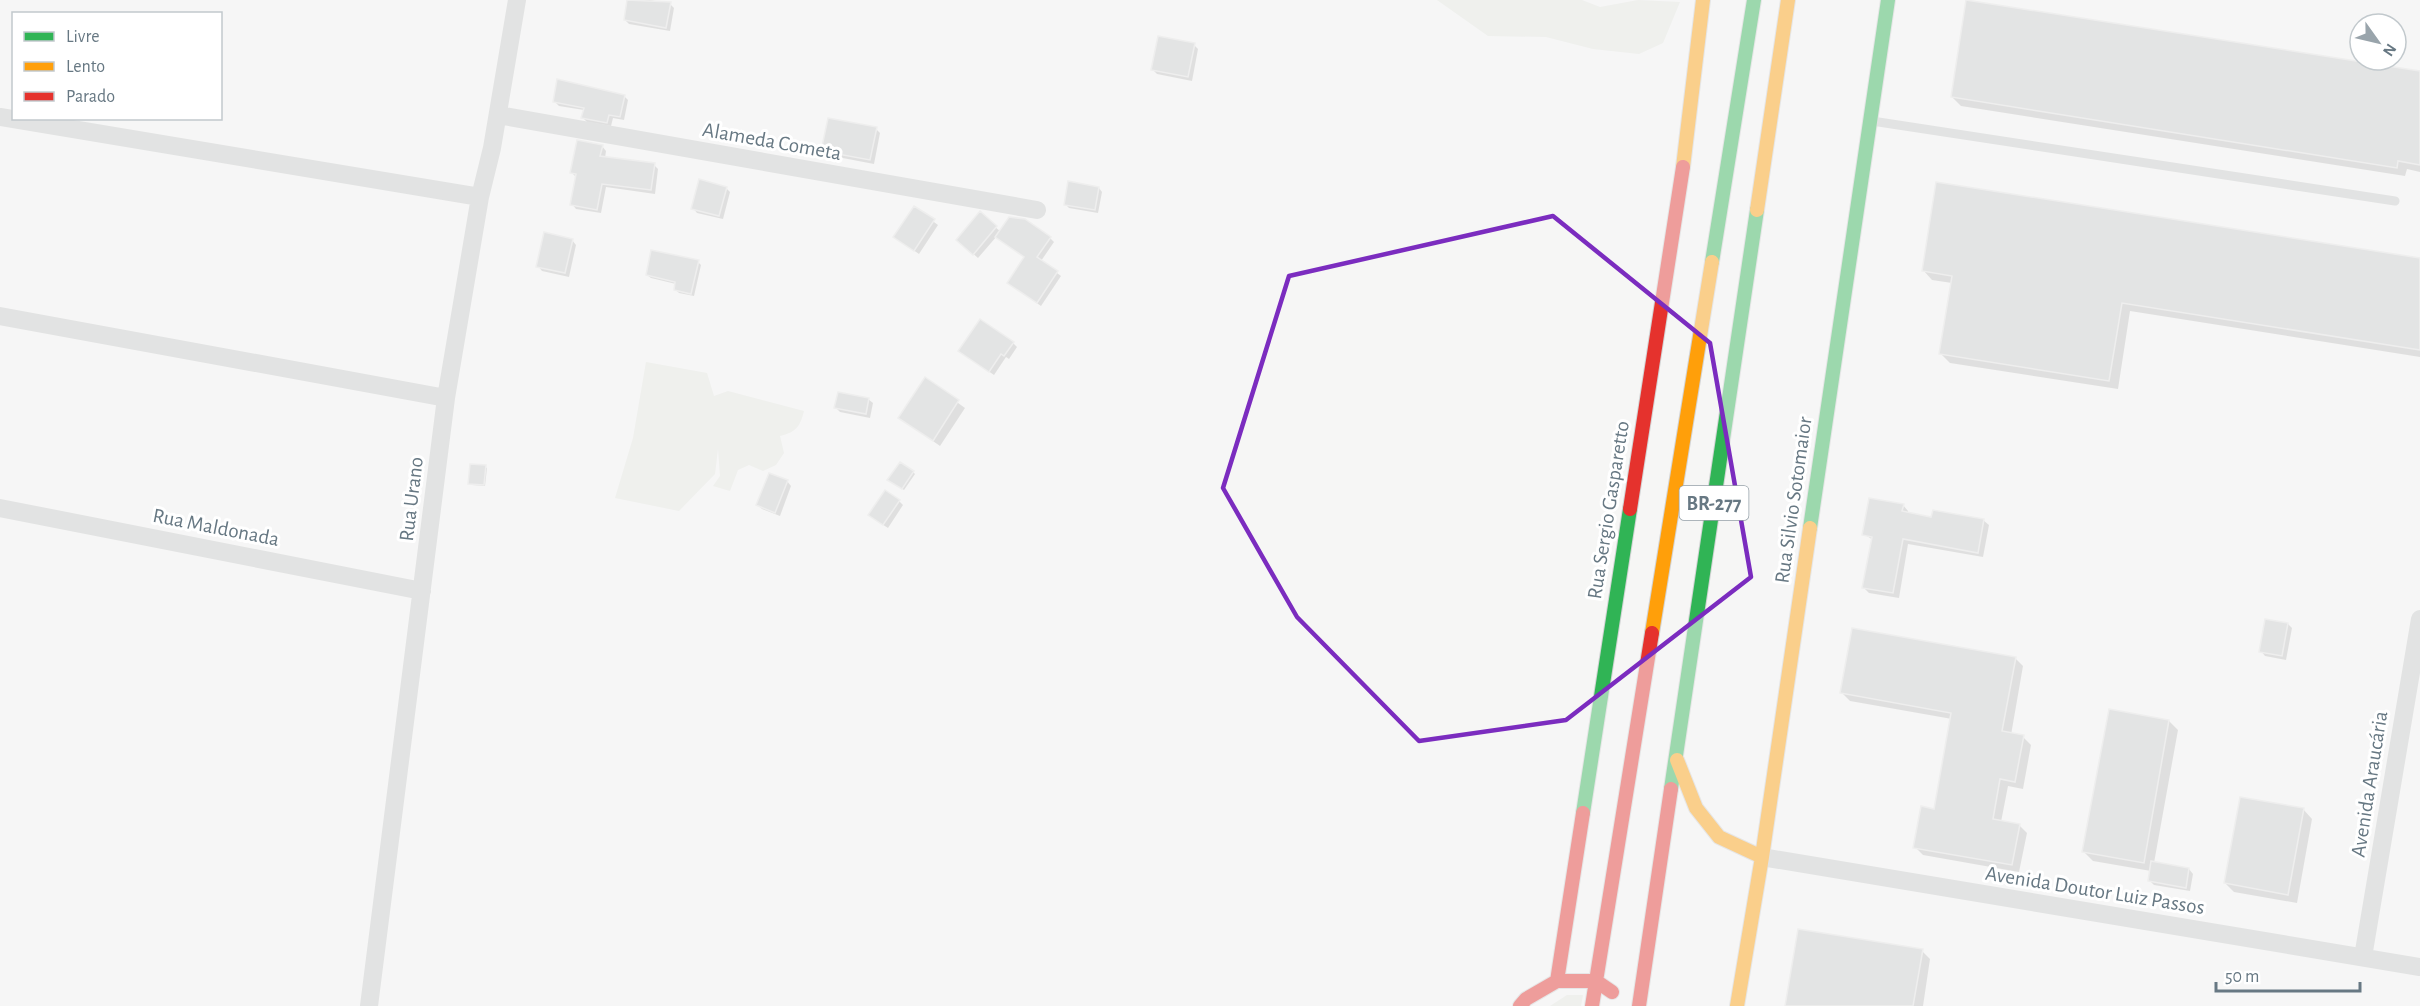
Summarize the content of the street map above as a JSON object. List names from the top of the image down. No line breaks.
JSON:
{"streets":{"main road":["Rua Silvio Sotomaior","BR-277","Rua Sergio Gasparetto"],"street":["Alameda Cometa","Rua Urano","Rua Maldonada","Avenida Araucária","Avenida Doutor Luiz Passos"]},"crossings":[["Alameda Cometa","Rua Urano"],["Rua Urano","Rua Maldonada"],["Rua Silvio Sotomaior","Avenida Doutor Luiz Passos"],["Avenida Araucária","Avenida Doutor Luiz Passos"]],"legend":["Livre","Lento","Parado"],"scale_bar":"50 m","north":"bottom right"}
